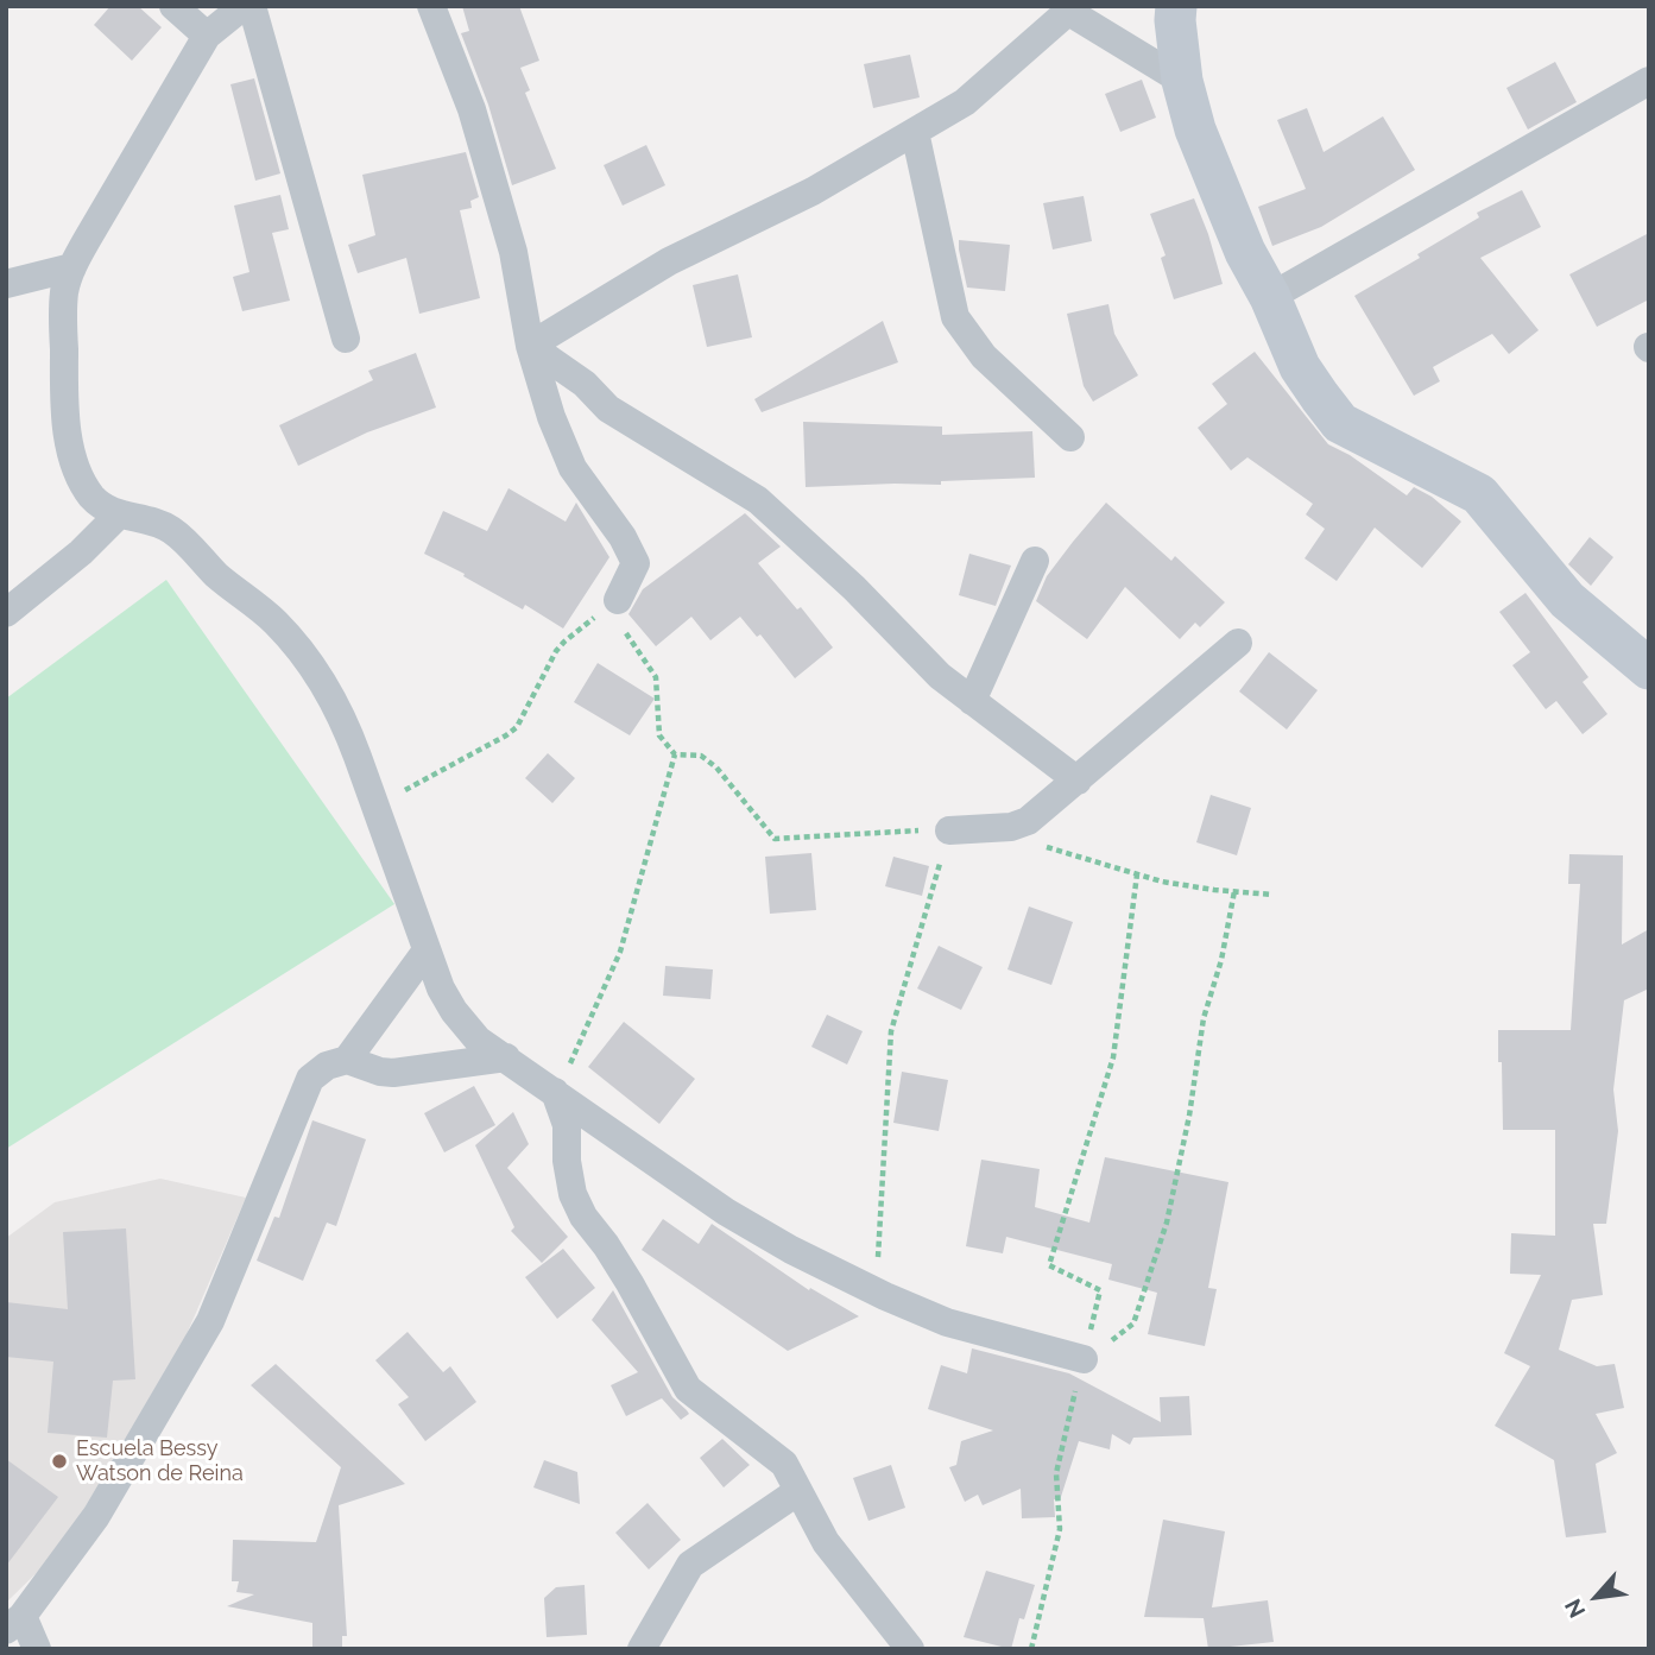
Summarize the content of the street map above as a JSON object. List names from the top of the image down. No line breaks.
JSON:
{"places":["Escuela Bessy Watson de Reina"],"north":"bottom left"}
